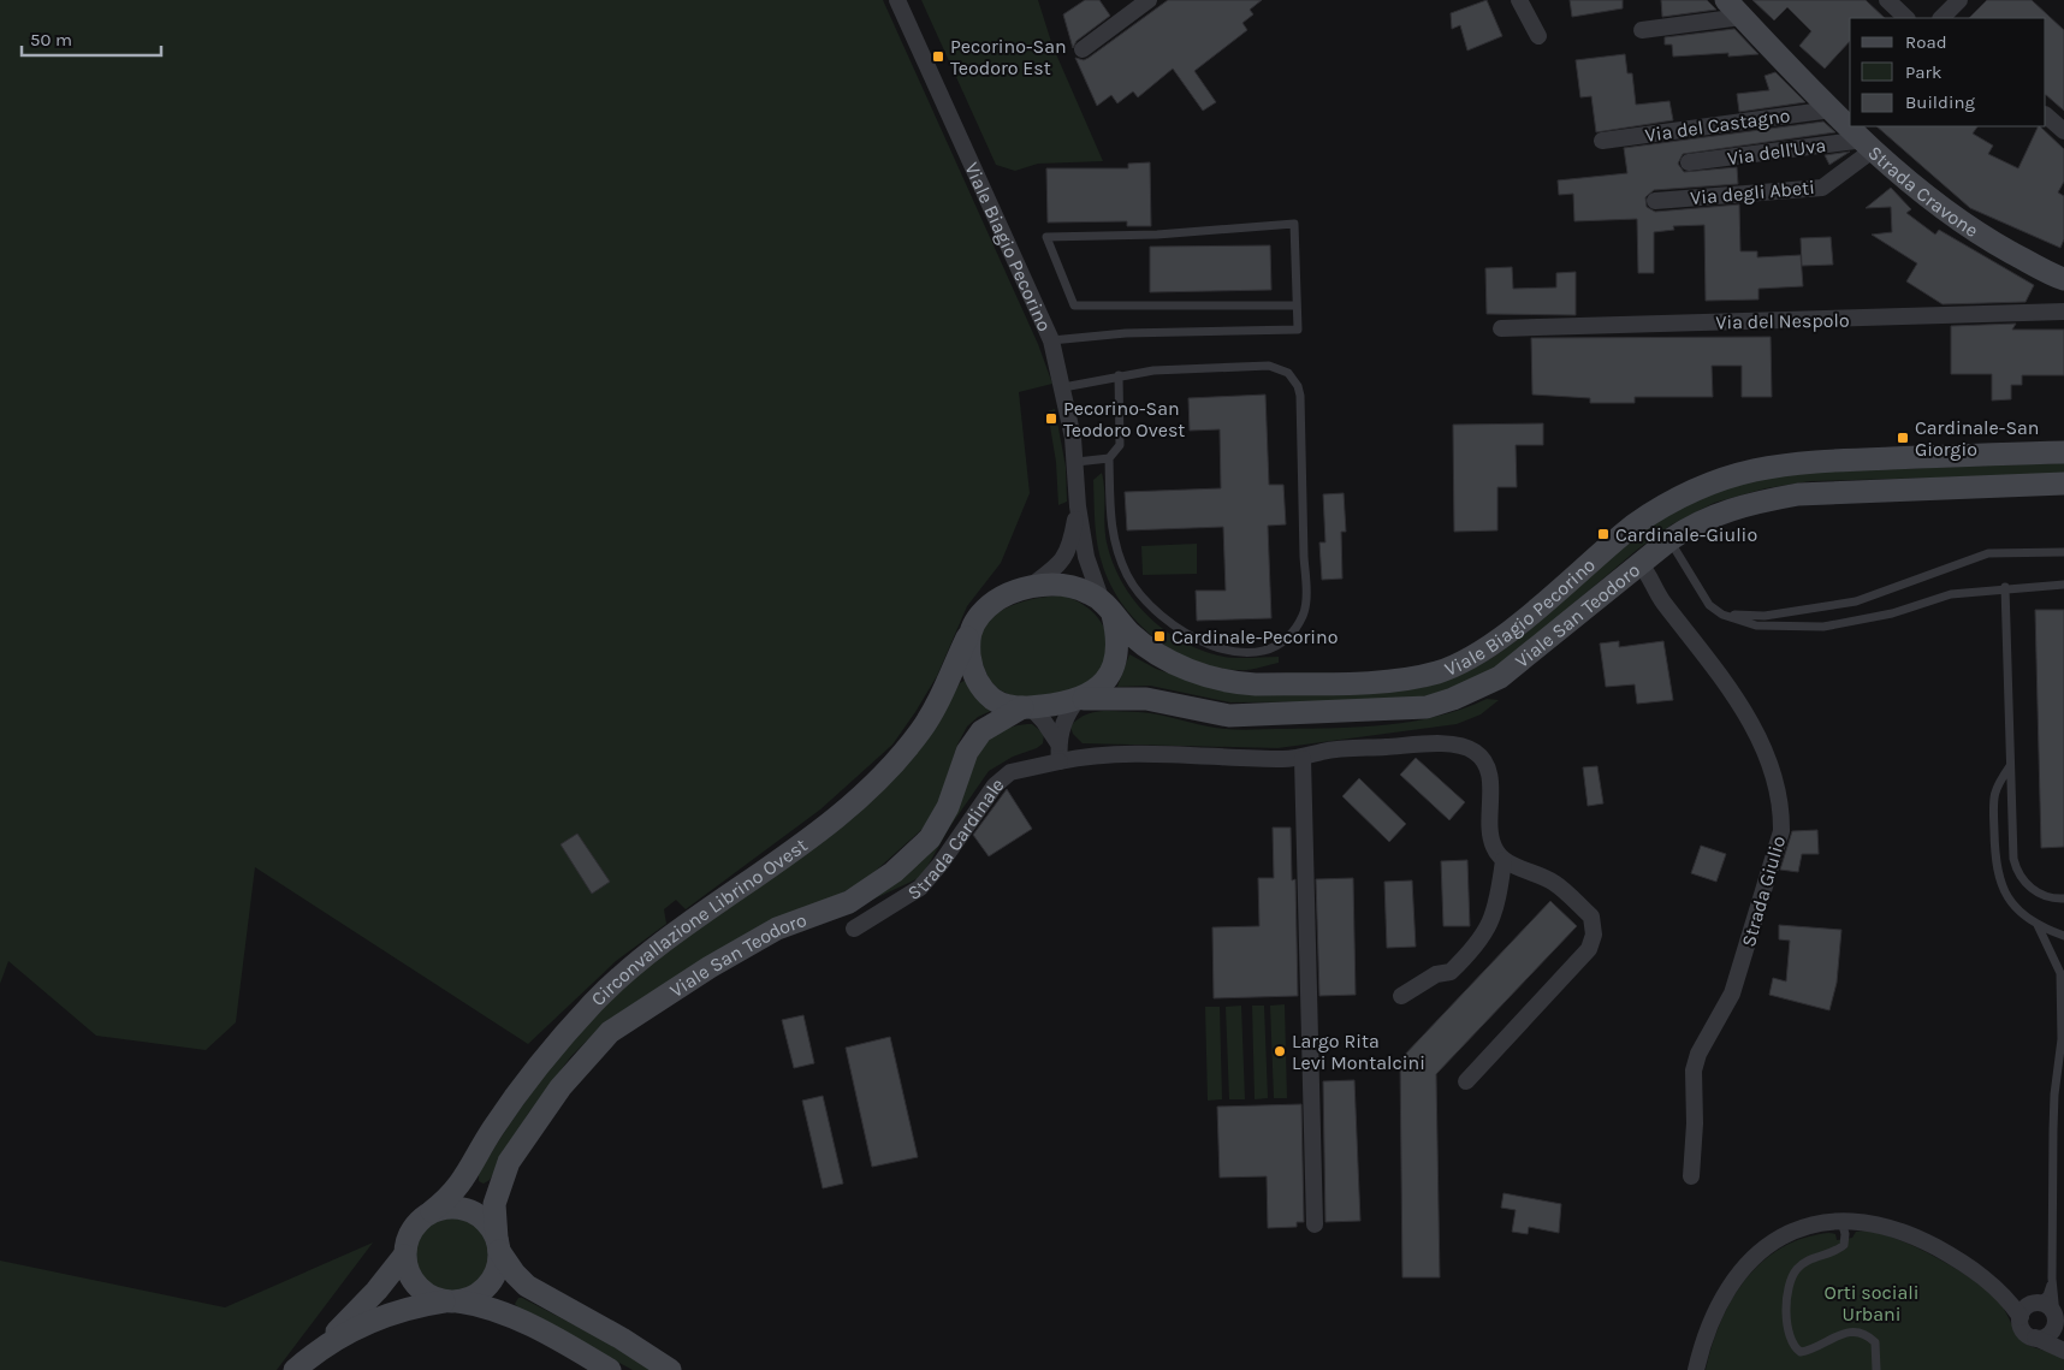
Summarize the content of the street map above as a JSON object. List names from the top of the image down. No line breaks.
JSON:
{"streets":{"main road":["Strada Cravone","Viale Biagio Pecorino","Viale San Teodoro","Circonvallazione Librino Ovest"],"street":["Via del Castagno","Via dell'Uva","Via degli Abeti","Via del Nespolo","Strada Cardinale","Strada Giulio"]},"crossings":[["Via del Castagno","Strada Cravone"],["Via dell'Uva","Strada Cravone"],["Via dell'Uva","Via degli Abeti"],["Strada Cravone","Via degli Abeti"],["Viale Biagio Pecorino","Viale San Teodoro"],["Viale Biagio Pecorino","Circonvallazione Librino Ovest"],["Viale San Teodoro","Strada Giulio"],["Viale San Teodoro","Circonvallazione Librino Ovest"]],"parks":["Orti sociali Urbani"],"places":{"transit":["Pecorino-San Teodoro Est","Pecorino-San Teodoro Ovest","Cardinale-San Giorgio","Cardinale-Giulio","Cardinale-Pecorino"],"other":["Largo Rita Levi Montalcini"]},"legend":["Road","Park","Building"],"scale_bar":"50 m"}
